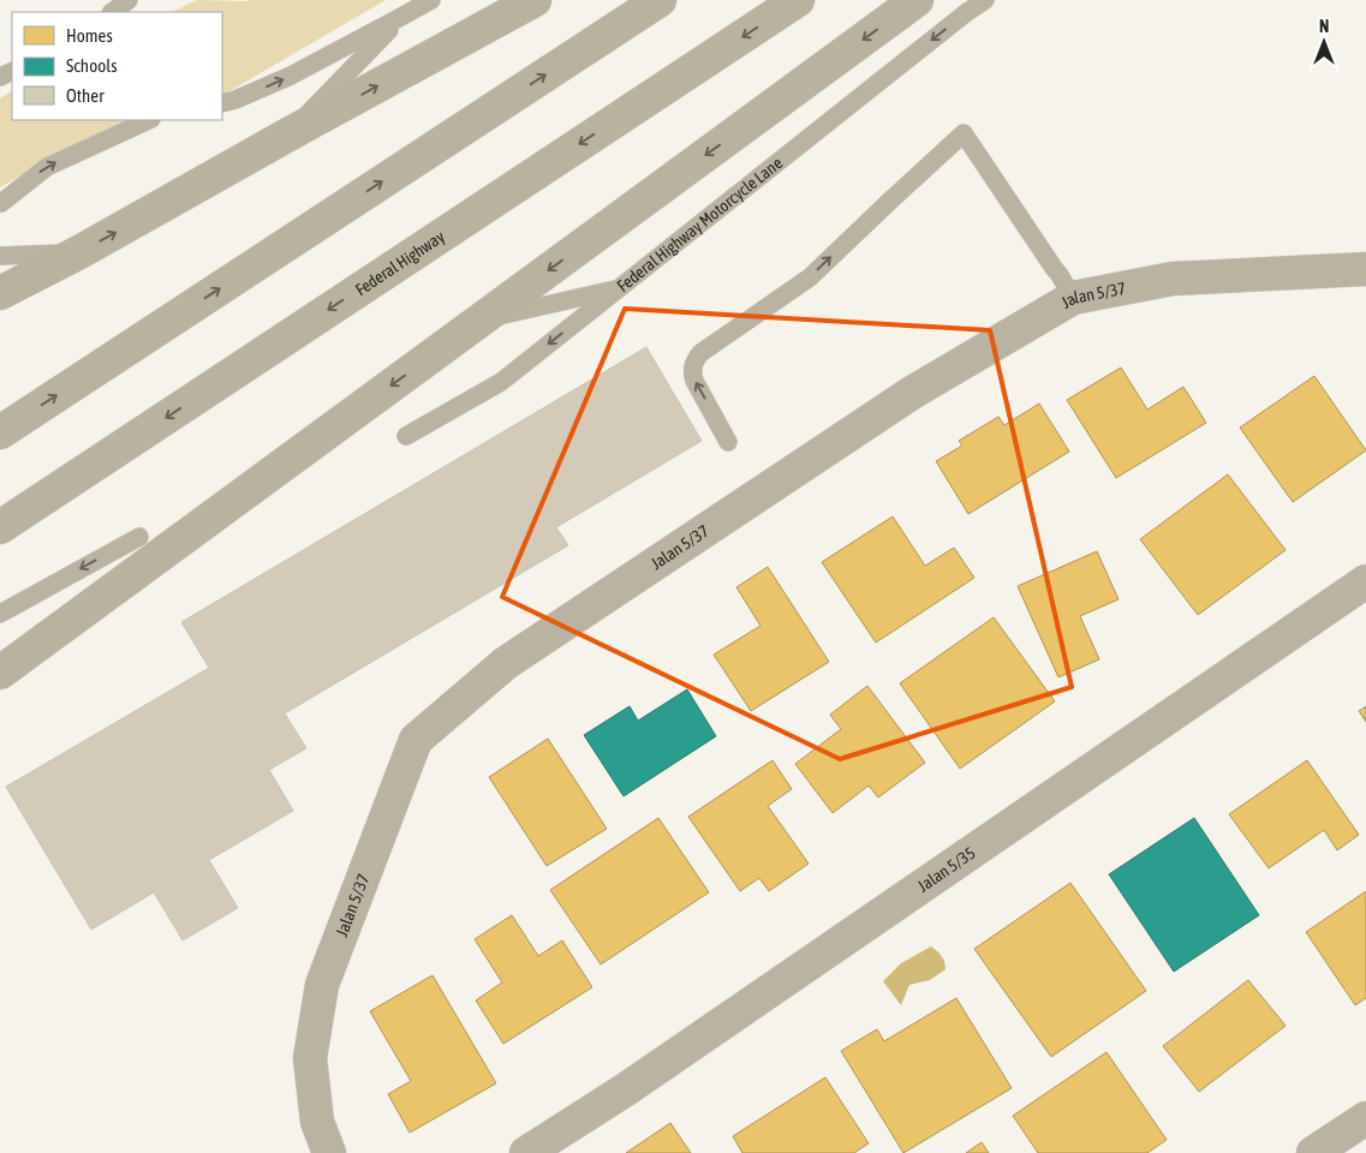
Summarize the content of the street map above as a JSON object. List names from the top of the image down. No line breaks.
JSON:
{"streets":{"highway":["Federal Highway"],"street":["Jalan 5/37","Jalan 5/35"],"lane":["Federal Highway Motorcycle Lane"]},"one_way":["Federal Highway Motorcycle Lane"],"legend":["Homes","Schools","Other"],"north":"top"}
